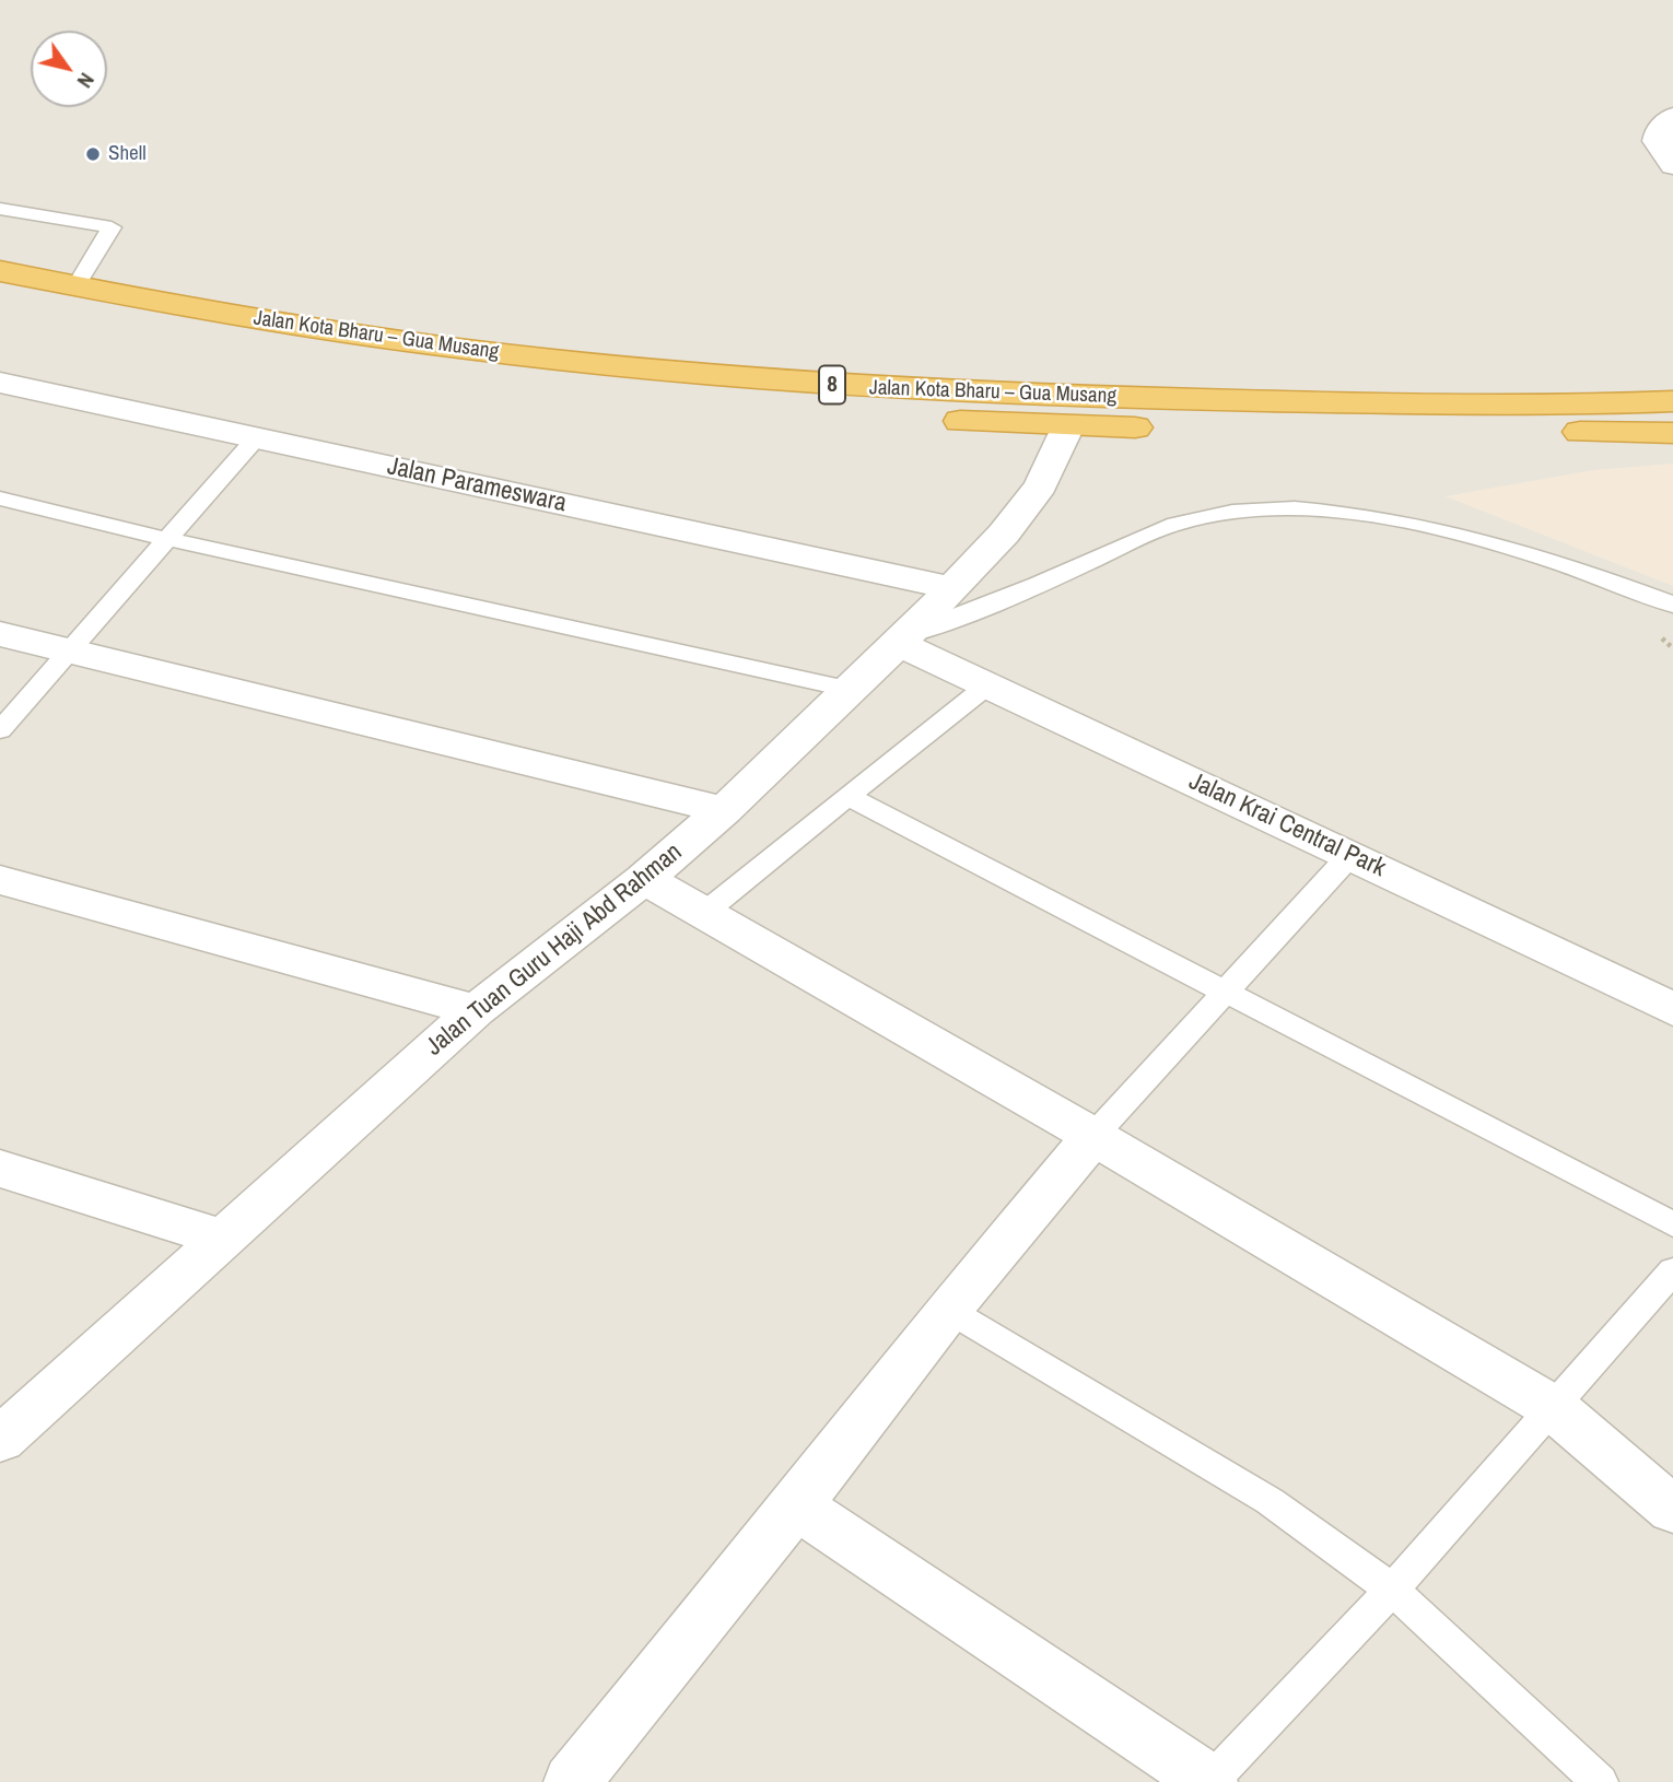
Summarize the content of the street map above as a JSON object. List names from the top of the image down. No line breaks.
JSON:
{"streets":{"highway":["Jalan Kota Bharu – Gua Musang","8"],"street":["Jalan Parameswara","Jalan Krai Central Park","Jalan Tuan Guru Haji Abd Rahman"]},"crossings":[["Jalan Kota Bharu – Gua Musang","Jalan Tuan Guru Haji Abd Rahman"],["Jalan Parameswara","Jalan Tuan Guru Haji Abd Rahman"],["Jalan Krai Central Park","Jalan Tuan Guru Haji Abd Rahman"]],"places":["Shell"],"north":"bottom right"}
